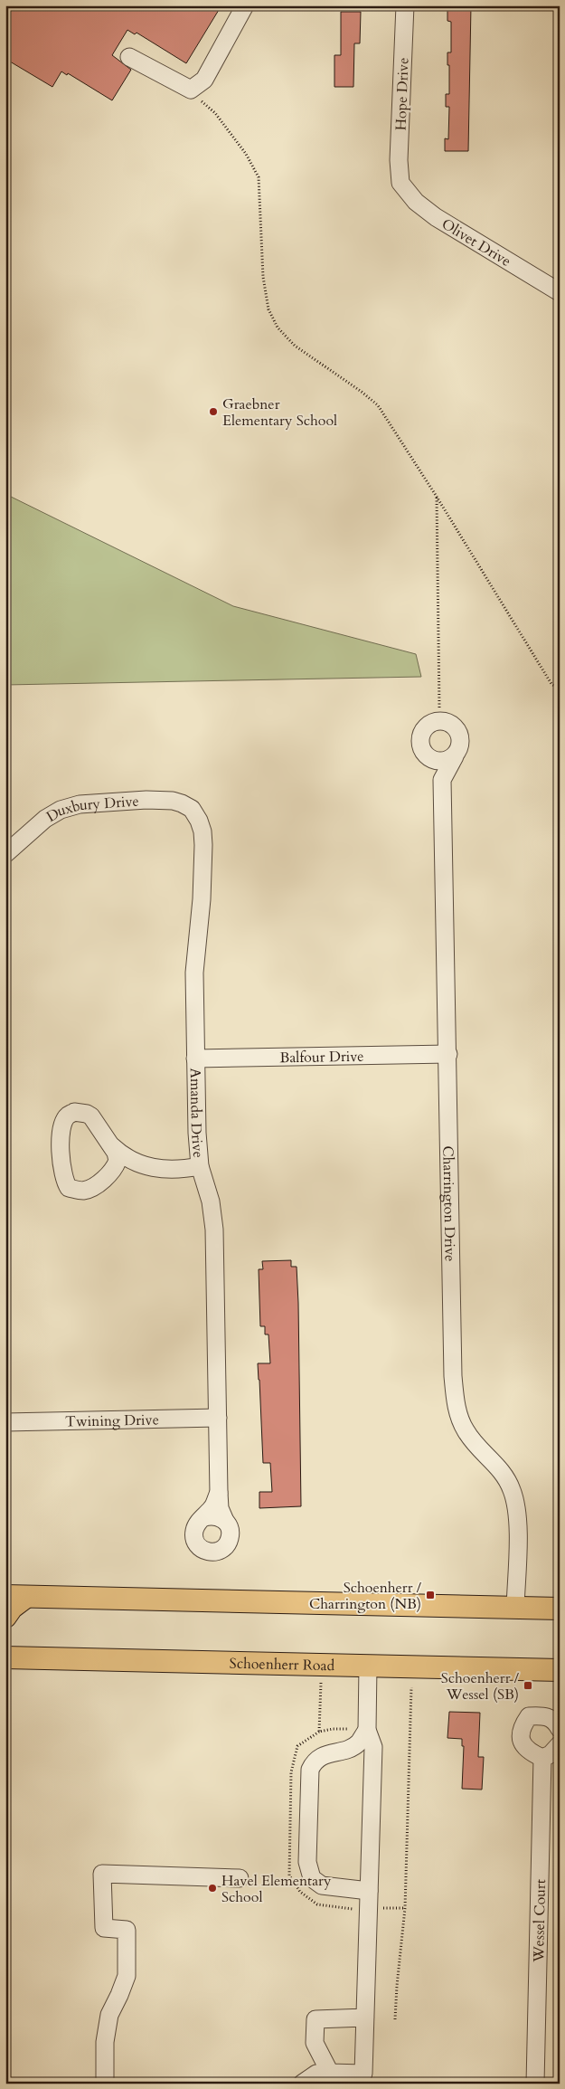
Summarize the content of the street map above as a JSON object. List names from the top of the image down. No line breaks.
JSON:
{"streets":{"main road":["Schoenherr Road"],"street":["Hope Drive","Olivet Drive","Duxbury Drive","Balfour Drive","Amanda Drive","Charrington Drive","Twining Drive","Wessel Court"]},"crossings":[["Hope Drive","Olivet Drive"],["Duxbury Drive","Amanda Drive"],["Balfour Drive","Amanda Drive"],["Balfour Drive","Charrington Drive"],["Amanda Drive","Twining Drive"]],"places":{"other":["Graebner Elementary School","Havel Elementary School"],"transit":["Schoenherr / Charrington (NB)","Schoenherr / Wessel (SB)"]}}
